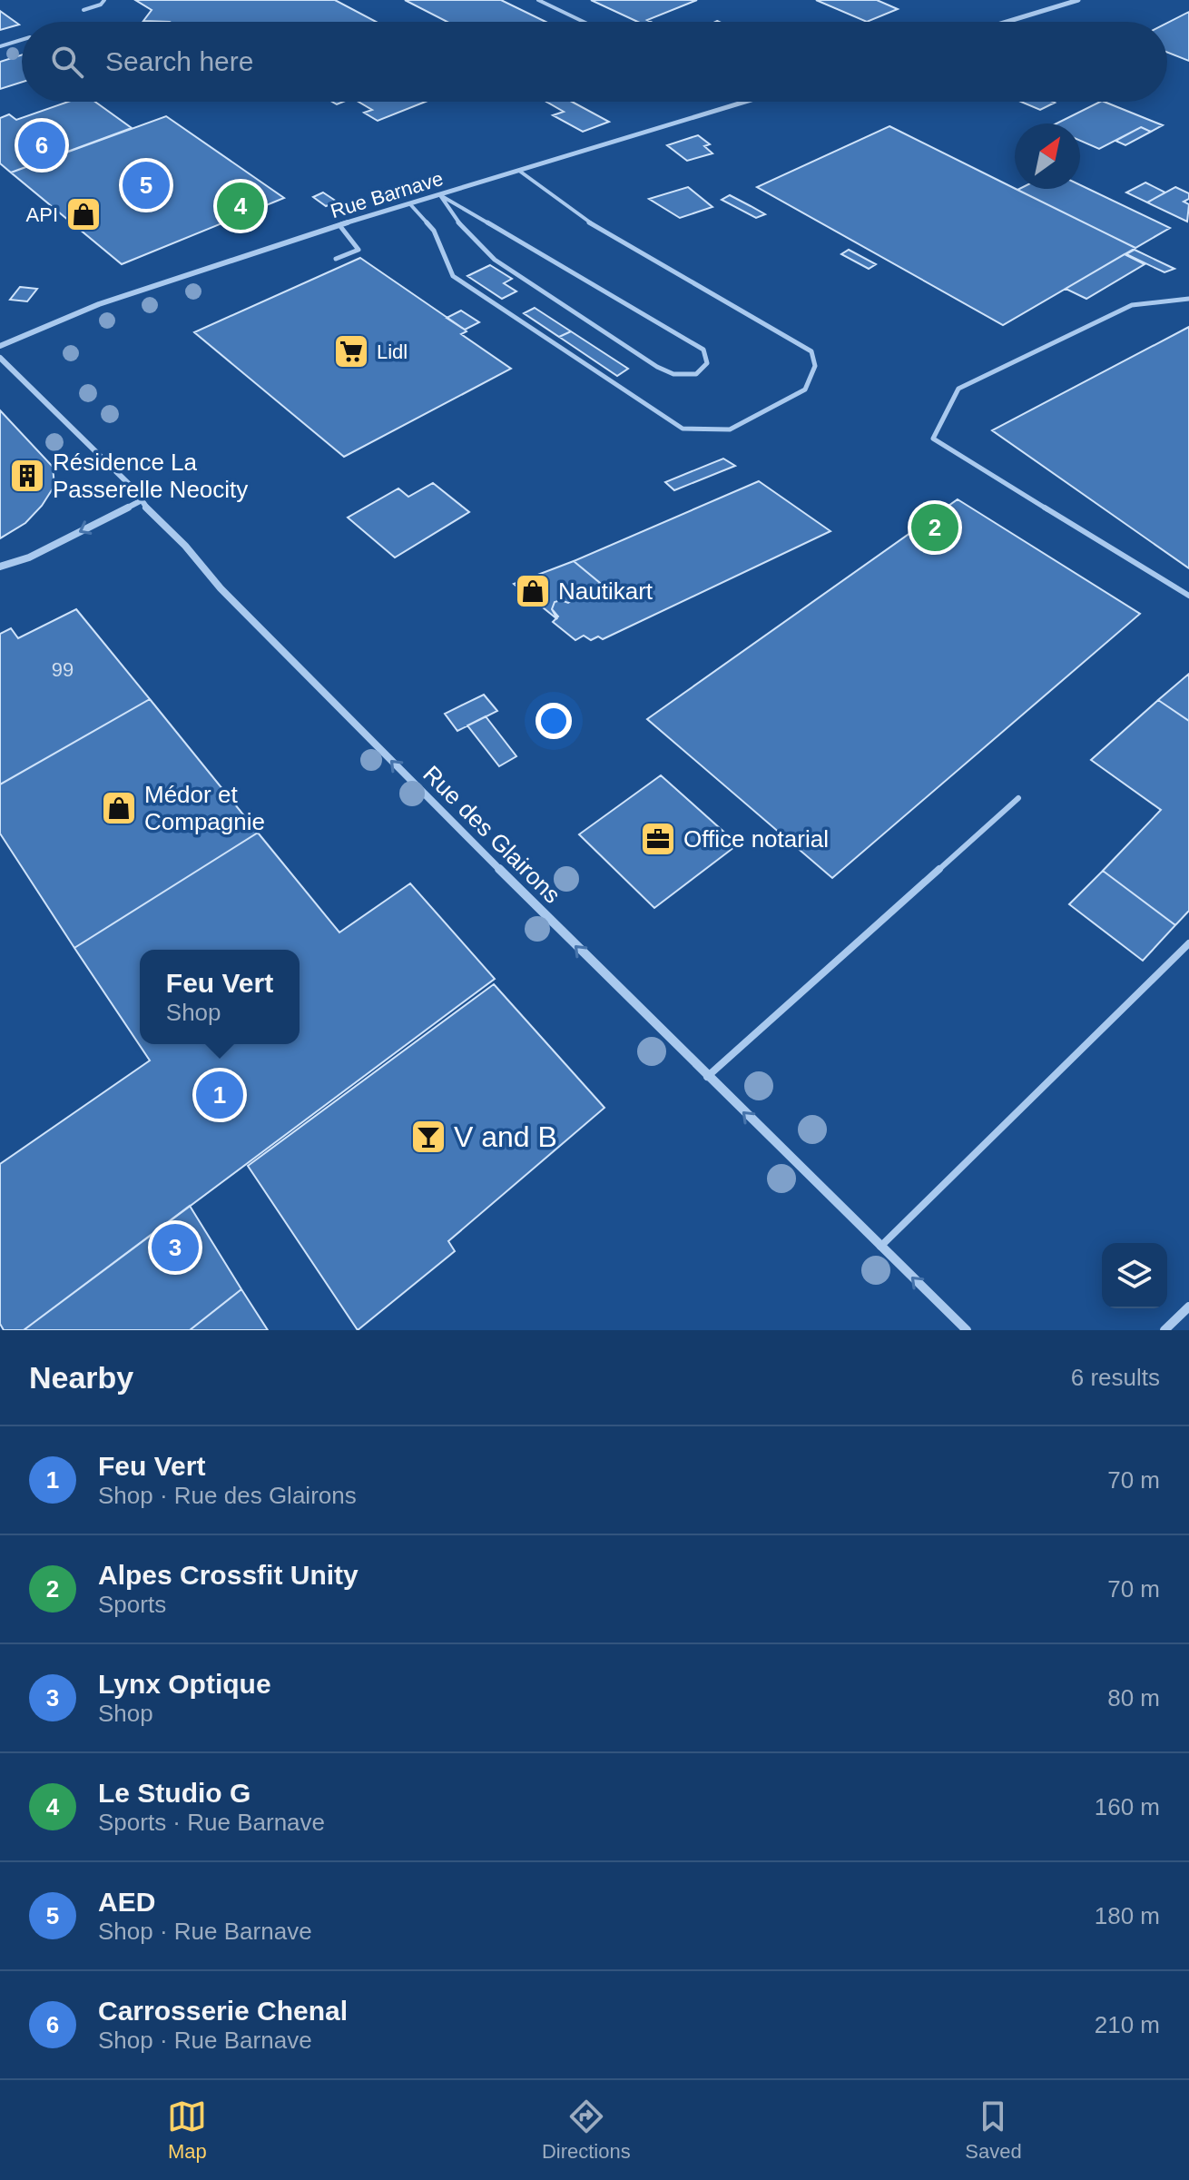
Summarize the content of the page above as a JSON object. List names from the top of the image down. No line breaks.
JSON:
{"streets":{"street":["Rue Barnave","Rue des Glairons"]},"one_way":["Rue des Glairons"],"places":{"shop":["API","Nautikart","Médor et Compagnie"],"supermarket":["Lidl"],"building":["Résidence La Passerelle Neocity"],"office":["Office notarial"],"bar":["V and B"]},"house_numbers":["99"],"north":"top right","page":{"search":"Search here","pins":["6","5","4","2","1","3"],"popup":["Feu Vert","Shop"],"heading":["Nearby","6 results"],"list":[{"mark":"1","name":"Feu Vert","note":"Shop · Rue des Glairons","value":"70 m"},{"mark":"2","name":"Alpes Crossfit Unity","note":"Sports","value":"70 m"},{"mark":"3","name":"Lynx Optique","note":"Shop","value":"80 m"},{"mark":"4","name":"Le Studio G","note":"Sports · Rue Barnave","value":"160 m"},{"mark":"5","name":"AED","note":"Shop · Rue Barnave","value":"180 m"},{"mark":"6","name":"Carrosserie Chenal","note":"Shop · Rue Barnave","value":"210 m"}],"nav":["Map","Directions","Saved"]}}
